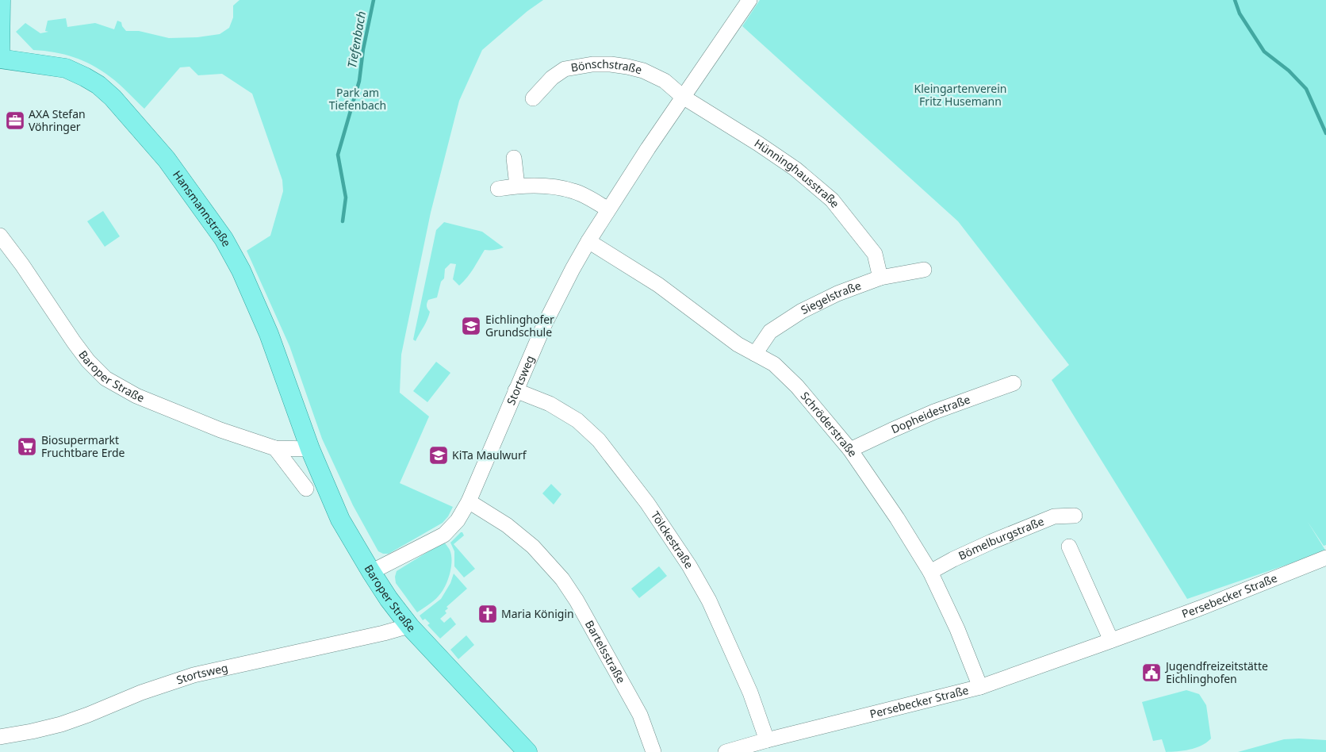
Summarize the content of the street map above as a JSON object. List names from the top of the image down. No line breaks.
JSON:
{"streets":{"main road":["Hansmannstraße","Baroper Straße"],"street":["Bönschstraße","Hünninghausstraße","Siegelstraße","Stortsweg","Dopheidestraße","Schröderstraße","Bömelburgstraße","Tölckestraße","Persebecker Straße","Bartelsstraße"]},"crossings":[["Bönschstraße","Hünninghausstraße"],["Bönschstraße","Stortsweg"],["Hünninghausstraße","Siegelstraße"],["Hünninghausstraße","Stortsweg"],["Hansmannstraße","Baroper Straße"],["Siegelstraße","Schröderstraße"],["Baroper Straße","Stortsweg"],["Stortsweg","Schröderstraße"],["Stortsweg","Tölckestraße"],["Stortsweg","Bartelsstraße"],["Dopheidestraße","Schröderstraße"],["Schröderstraße","Bömelburgstraße"],["Schröderstraße","Persebecker Straße"],["Tölckestraße","Persebecker Straße"]],"water":["Tiefenbach"],"parks":["Kleingartenverein Fritz Husemann","Park am Tiefenbach"],"places":{"office":["AXA Stefan Vöhringer"],"school or university":["Eichlinghofer Grundschule","KiTa Maulwurf"],"supermarket":["Biosupermarkt Fruchtbare Erde"],"church":["Maria Königin"],"public building":["Jugendfreizeitstätte Eichlinghofen"]}}
